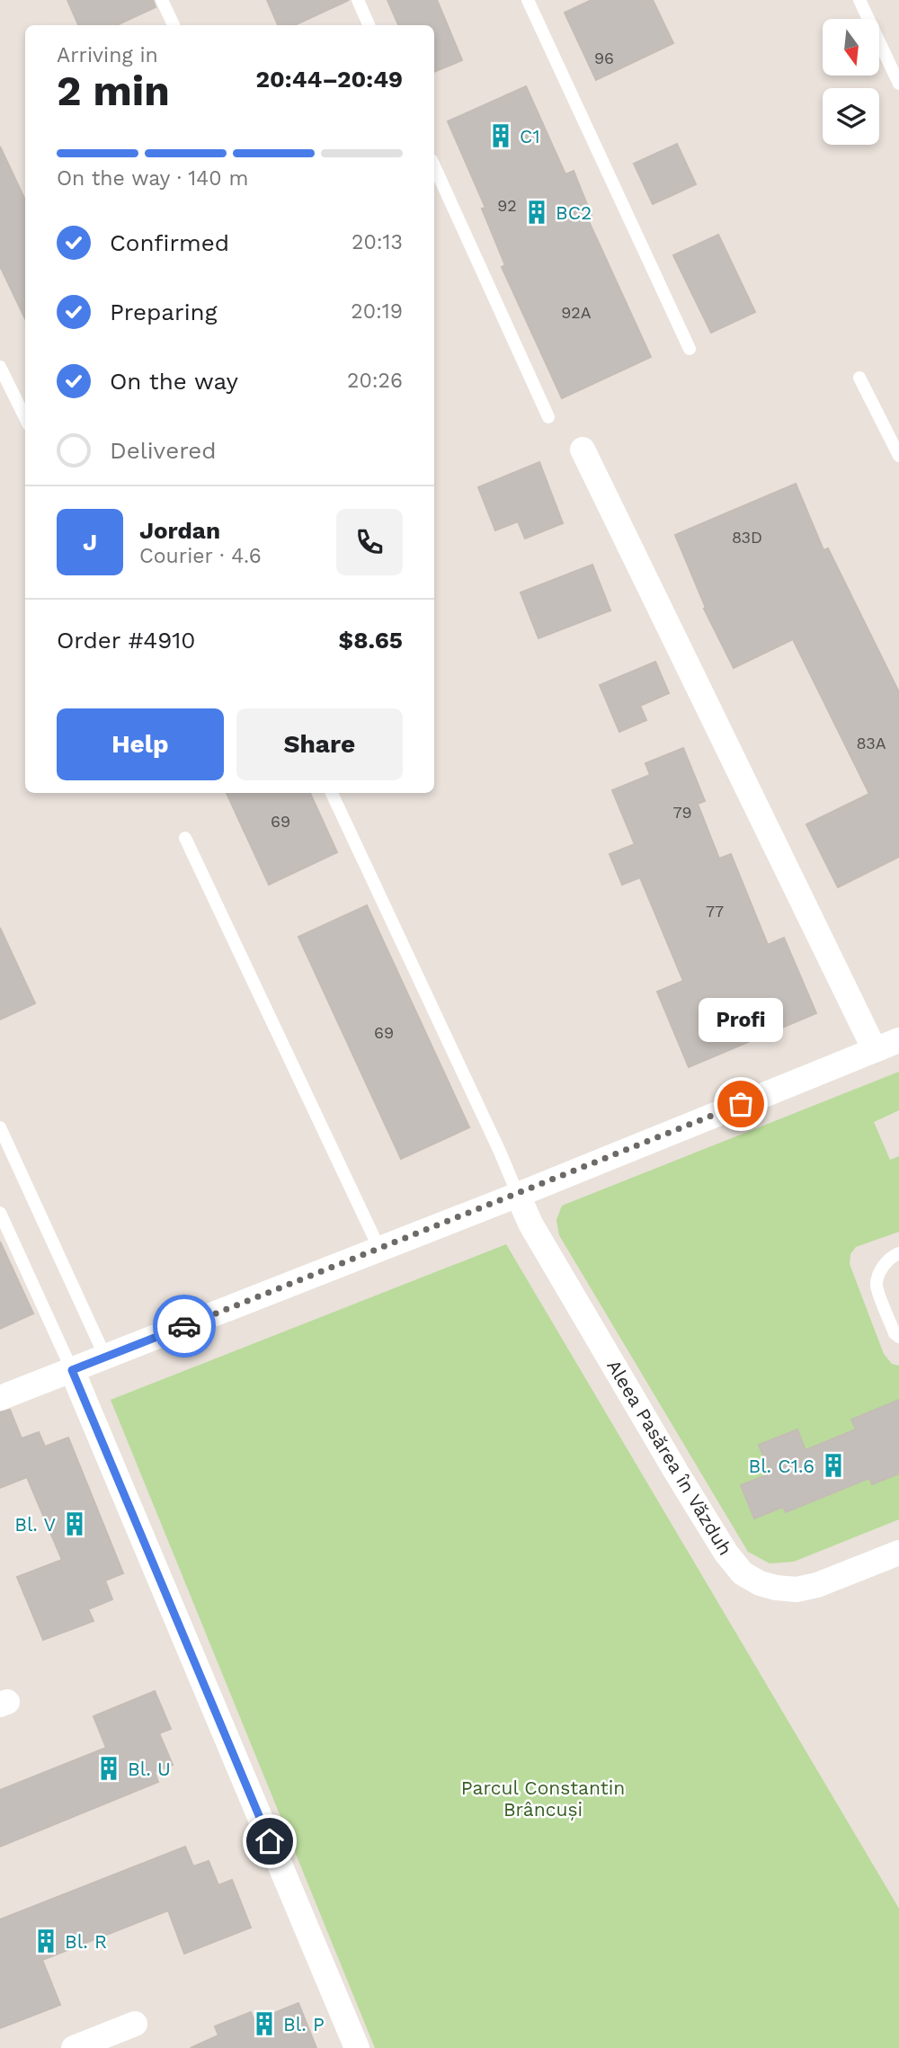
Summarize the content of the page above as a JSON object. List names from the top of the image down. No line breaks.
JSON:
{"streets":{"street":["Aleea Pasărea în Văzduh"]},"parks":["Parcul Constantin Brâncuși"],"places":{"building":["C1","BC2","Bl. C1.6","Bl. V","Bl. U","Bl. R","Bl. P"],"other":["Profi"]},"house_numbers":["96","92","92A","83D","83A","79","69","77","69"],"north":"bottom","page":{"heading":["2 min","Arriving in","20:44–20:49"],"panel":["Jordan","Courier · 4.6","Order #4910","$8.65"],"bar":"On the way · 140 m","list":[["Confirmed","20:13"],["Preparing","20:19"],["On the way","20:26"],"Delivered"],"round":"J","buttons":["Help","Share"],"bubble":"Profi"}}
